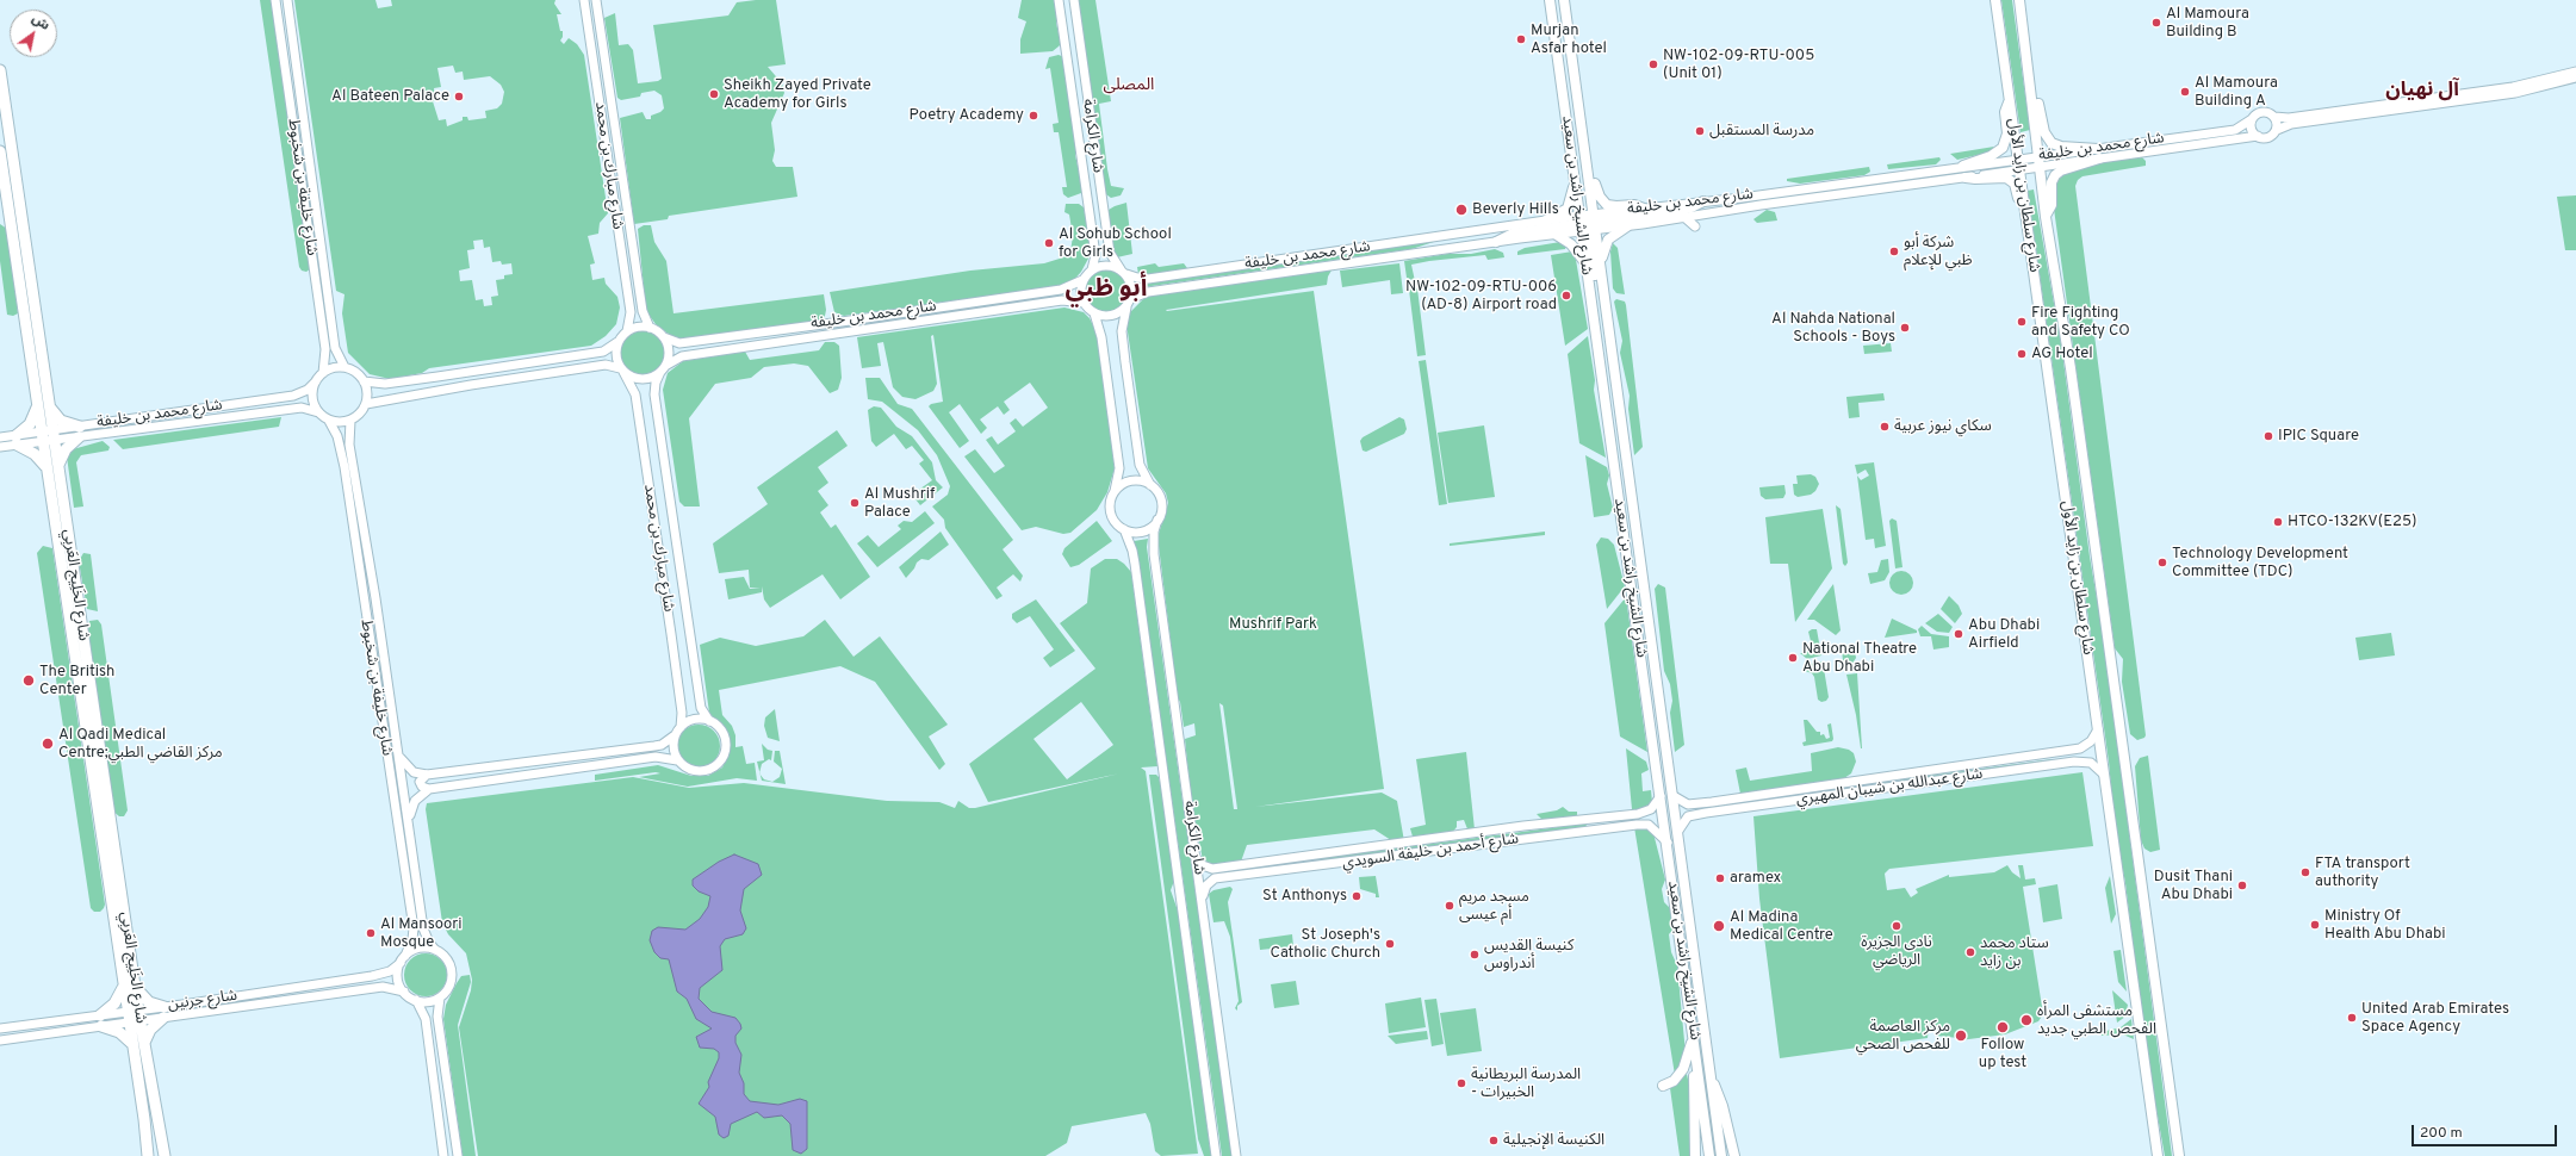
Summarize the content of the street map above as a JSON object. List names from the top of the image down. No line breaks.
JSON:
{"streets":{"highway":["شارع الخَلِيج العَربِي"],"main road":["شارع الكرامة","شارع محمد بن خليفة","شارع مبارك بن محمد","شارع خليفة بن شخبوط","شارع الشيخ راشد بن سعيد","شارع سلطان بن زايد الأول","شارع عبدالله بن شيبان المهيري","شارع أحمد بن خليفة السويدي","شارع جرنين"]},"crossings":[["شارع الكرامة","شارع محمد بن خليفة"],["شارع الكرامة","شارع أحمد بن خليفة السويدي"],["شارع محمد بن خليفة","شارع مبارك بن محمد"],["شارع محمد بن خليفة","شارع خليفة بن شخبوط"],["شارع محمد بن خليفة","شارع الشيخ راشد بن سعيد"],["شارع محمد بن خليفة","شارع سلطان بن زايد الأول"],["شارع محمد بن خليفة","شارع الخَلِيج العَربِي"],["شارع خليفة بن شخبوط","شارع جرنين"],["شارع الشيخ راشد بن سعيد","شارع عبدالله بن شيبان المهيري"],["شارع الشيخ راشد بن سعيد","شارع أحمد بن خليفة السويدي"],["شارع سلطان بن زايد الأول","شارع عبدالله بن شيبان المهيري"],["شارع الخَلِيج العَربِي","شارع جرنين"]],"districts":["المصلى","آل نهيان","أبو ظبي"],"parks":["Mushrif Park"],"places":["Al Mamoura Building B","Murjan Asfar hotel","NW-102-09-RTU-005 (Unit 01)","Al Mamoura Building A","Sheikh Zayed Private Academy for Girls","Al Bateen Palace","Poetry Academy","مدرسة المستقبل","Beverly Hills","Al Sohub School for Girls","شركة أبو ظبي للإعلام","NW-102-09-RTU-006 (AD-8) Airport road","Fire Fighting and Safety CO","Al Nahda National Schools - Boys","AG Hotel","سكاي نيوز عربية","IPIC Square","Al Mushrif Palace","HTCO-132KV(E25)","Technology Development Committee (TDC)","Abu Dhabi Airfield","National Theatre Abu Dhabi","The British Center","Al Qadi Medical Centre;مركز القاضي الطبي","FTA transport authority","aramex","Dusit Thani Abu Dhabi","St Anthonys","مسجد مريم أم عيسى","Ministry Of Health Abu Dhabi","Al Madina Medical Centre","نادى الجزيرة الرياضي","Al Mansoori Mosque","St Joseph's Catholic Church","ستاد محمد بن زايد","كنيسة القديس أندراوس","United Arab Emirates Space Agency","مستشفى المرأه الفحص الطبي جديد","Follow up test","مركز العاصمة للفحص الصحي","المدرسة البريطانية - الخبيرات","الكنيسة الإنجيلية"],"scale_bar":"200 m","north":"top right"}
